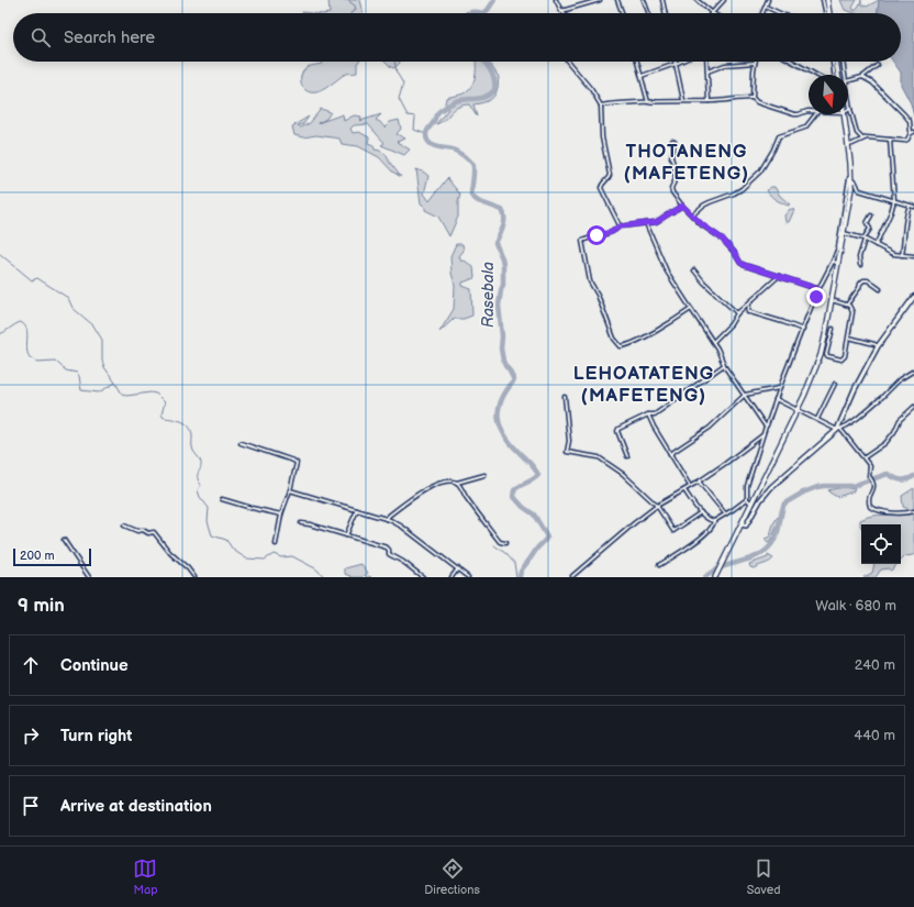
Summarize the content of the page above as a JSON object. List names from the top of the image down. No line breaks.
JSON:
{"districts":["THOTANENG (MAFETENG)","LEHOATATENG (MAFETENG)"],"water":["Rasebala"],"scale_bar":"200 m","north":"bottom","page":{"search":"Search here","scale":"200 m","heading":["9 min","Walk · 680 m"],"list":[["Continue","240 m"],["Turn right","440 m"],"Arrive at destination"],"nav":["Map","Directions","Saved"]}}
